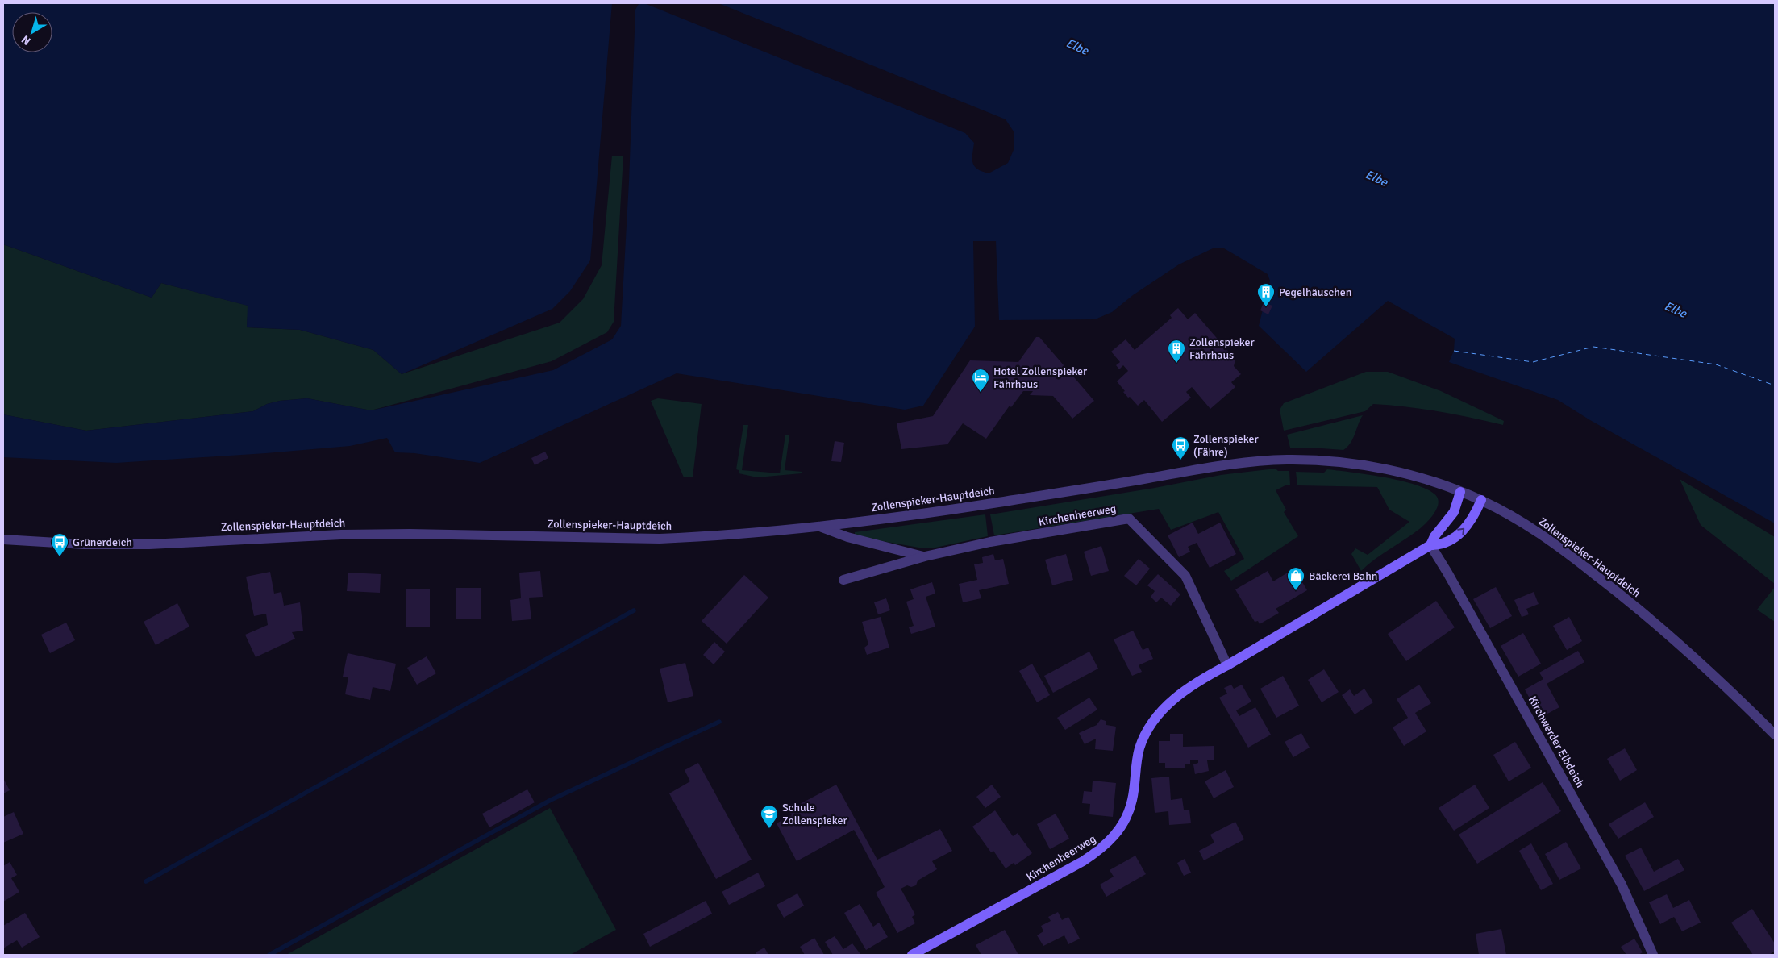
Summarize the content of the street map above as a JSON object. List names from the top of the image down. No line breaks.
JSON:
{"streets":{"main road":["Kirchenheerweg"],"street":["Zollenspieker-Hauptdeich","Kirchwerder Elbdeich"]},"crossings":[["Zollenspieker-Hauptdeich","Kirchenheerweg"],["Kirchenheerweg","Kirchwerder Elbdeich"]],"water":["Elbe"],"places":{"building":["Pegelhäuschen","Zollenspieker Fährhaus"],"hotel":["Hotel Zollenspieker Fährhaus"],"bus stop":["Zollenspieker (Fähre)","Grünerdeich"],"shop":["Bäckerei Bahn"],"school or university":["Schule Zollenspieker"]},"north":"bottom left"}
